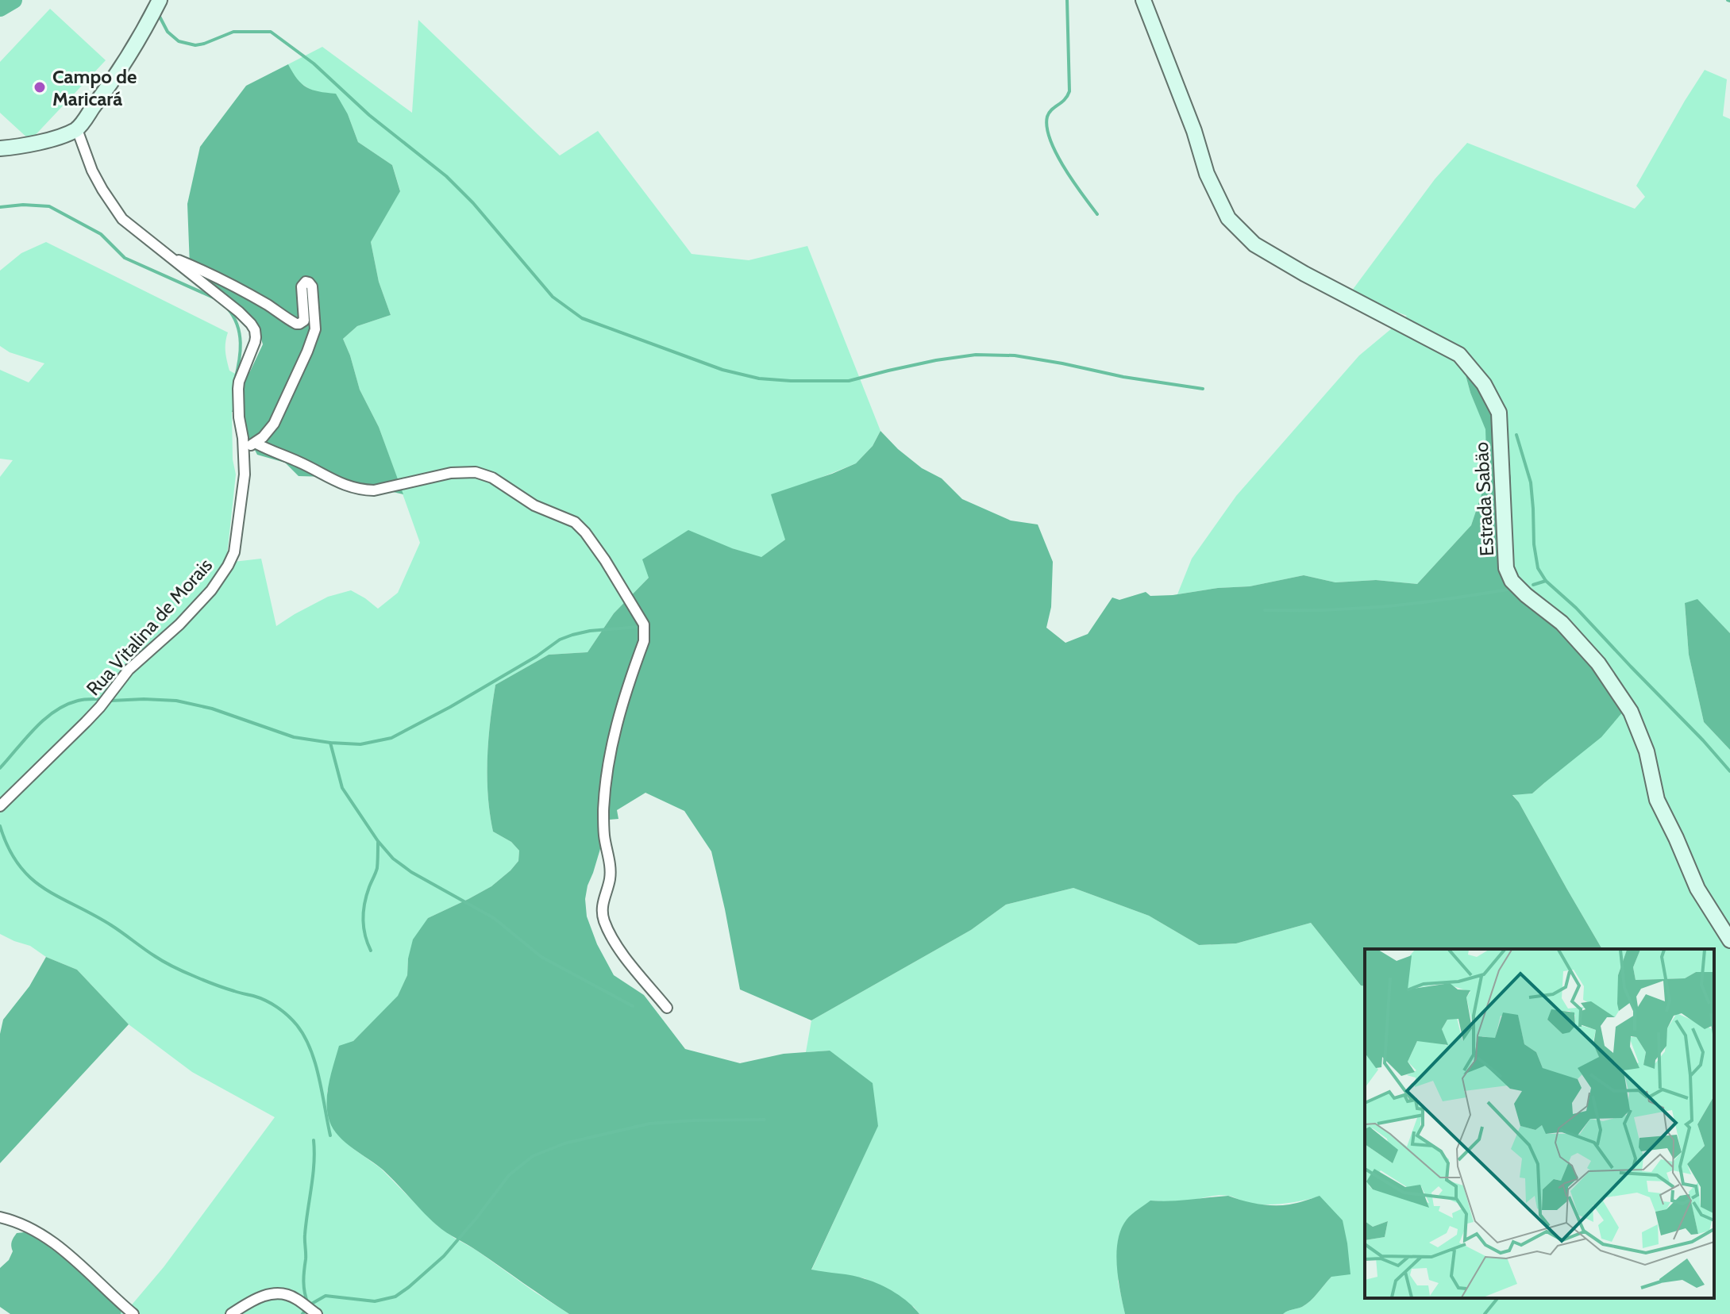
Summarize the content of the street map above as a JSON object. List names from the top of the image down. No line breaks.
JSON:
{"streets":{"street":["Estrada Sabäo","Rua Vitalina de Morais"]},"places":["Campo de Maricará"]}
